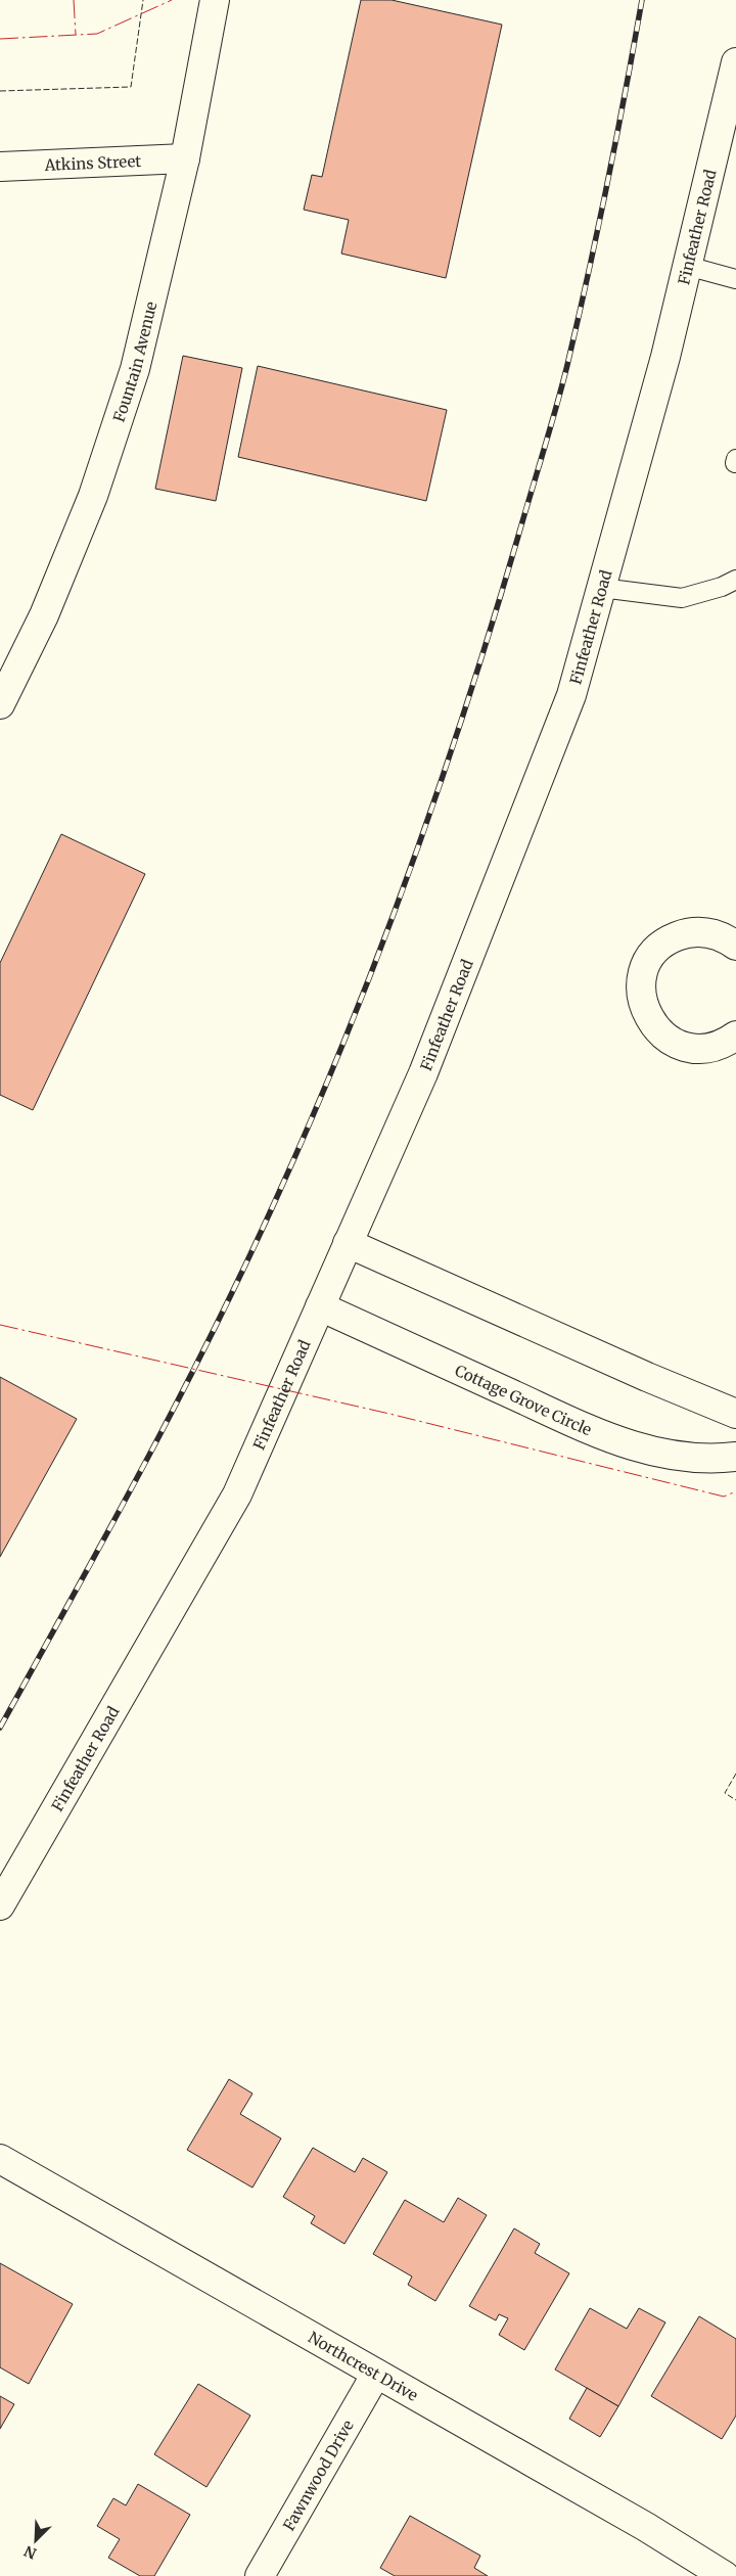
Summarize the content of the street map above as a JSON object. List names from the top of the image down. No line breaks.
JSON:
{"streets":{"street":["Atkins Street","Finfeather Road","Fountain Avenue","Cottage Grove Circle","Northcrest Drive","Fawnwood Drive"]},"crossings":[["Atkins Street","Fountain Avenue"],["Finfeather Road","Cottage Grove Circle"],["Northcrest Drive","Fawnwood Drive"]],"north":"bottom left"}
